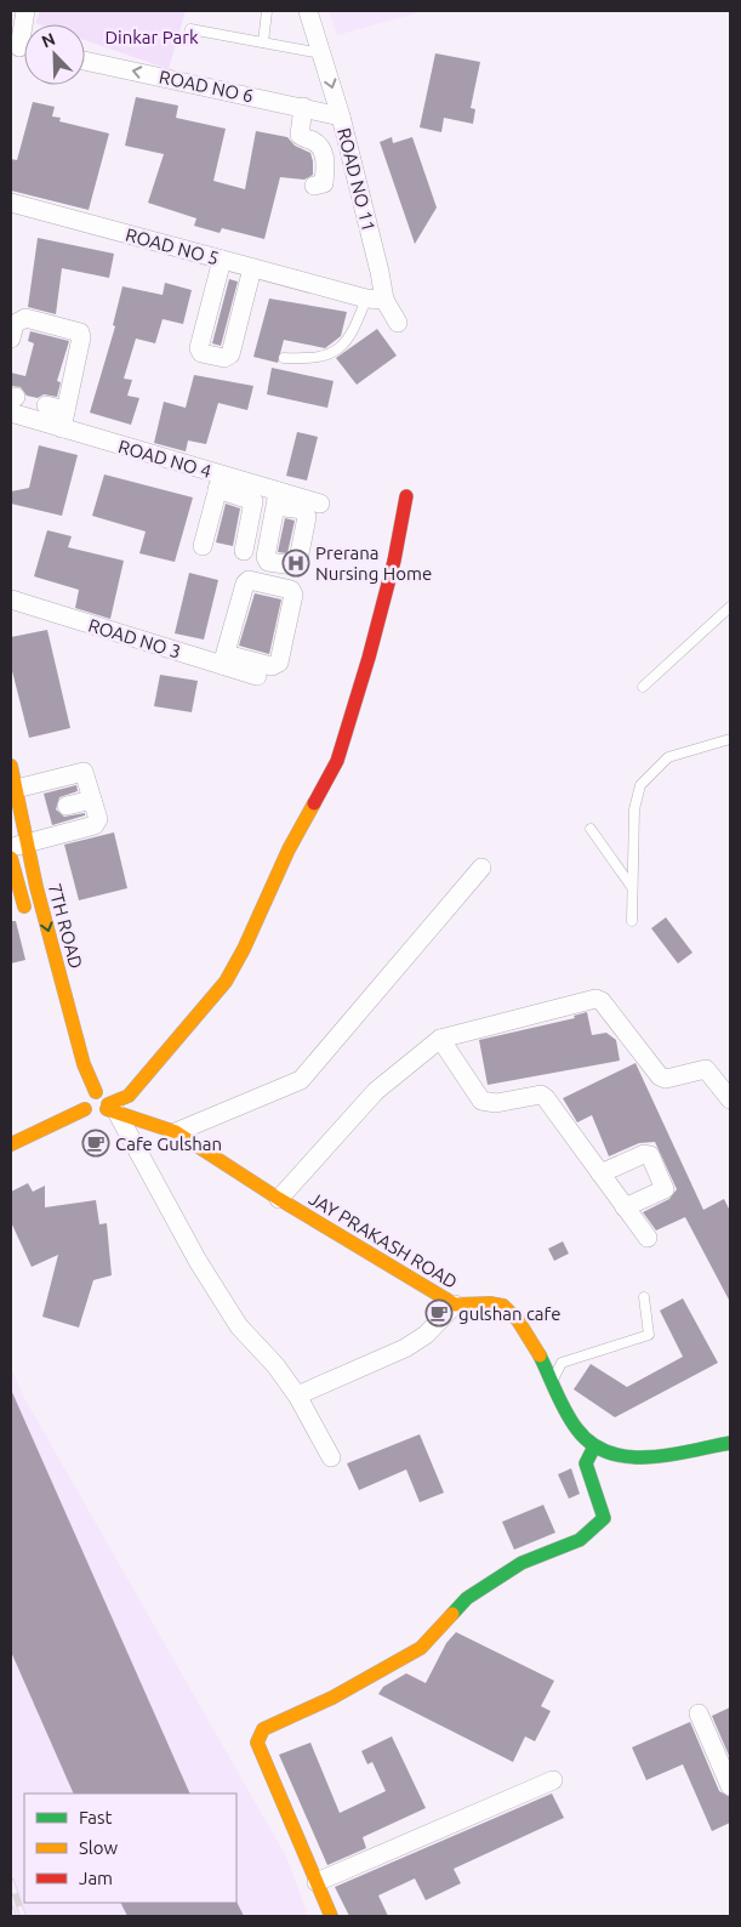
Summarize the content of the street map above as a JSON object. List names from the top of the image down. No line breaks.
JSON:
{"streets":{"street":["ROAD NO 6","ROAD NO 11","ROAD NO 5","ROAD NO 4","ROAD NO 3","7TH ROAD","JAY PRAKASH ROAD"]},"crossings":[["ROAD NO 6","ROAD NO 11"],["ROAD NO 11","ROAD NO 5"],["7TH ROAD","JAY PRAKASH ROAD"]],"one_way":["ROAD NO 6"],"parks":["Dinkar Park"],"places":{"hospital":["Prerana Nursing Home"],"cafe":["Cafe Gulshan","gulshan cafe"]},"legend":["Fast","Slow","Jam"],"north":"top left"}
